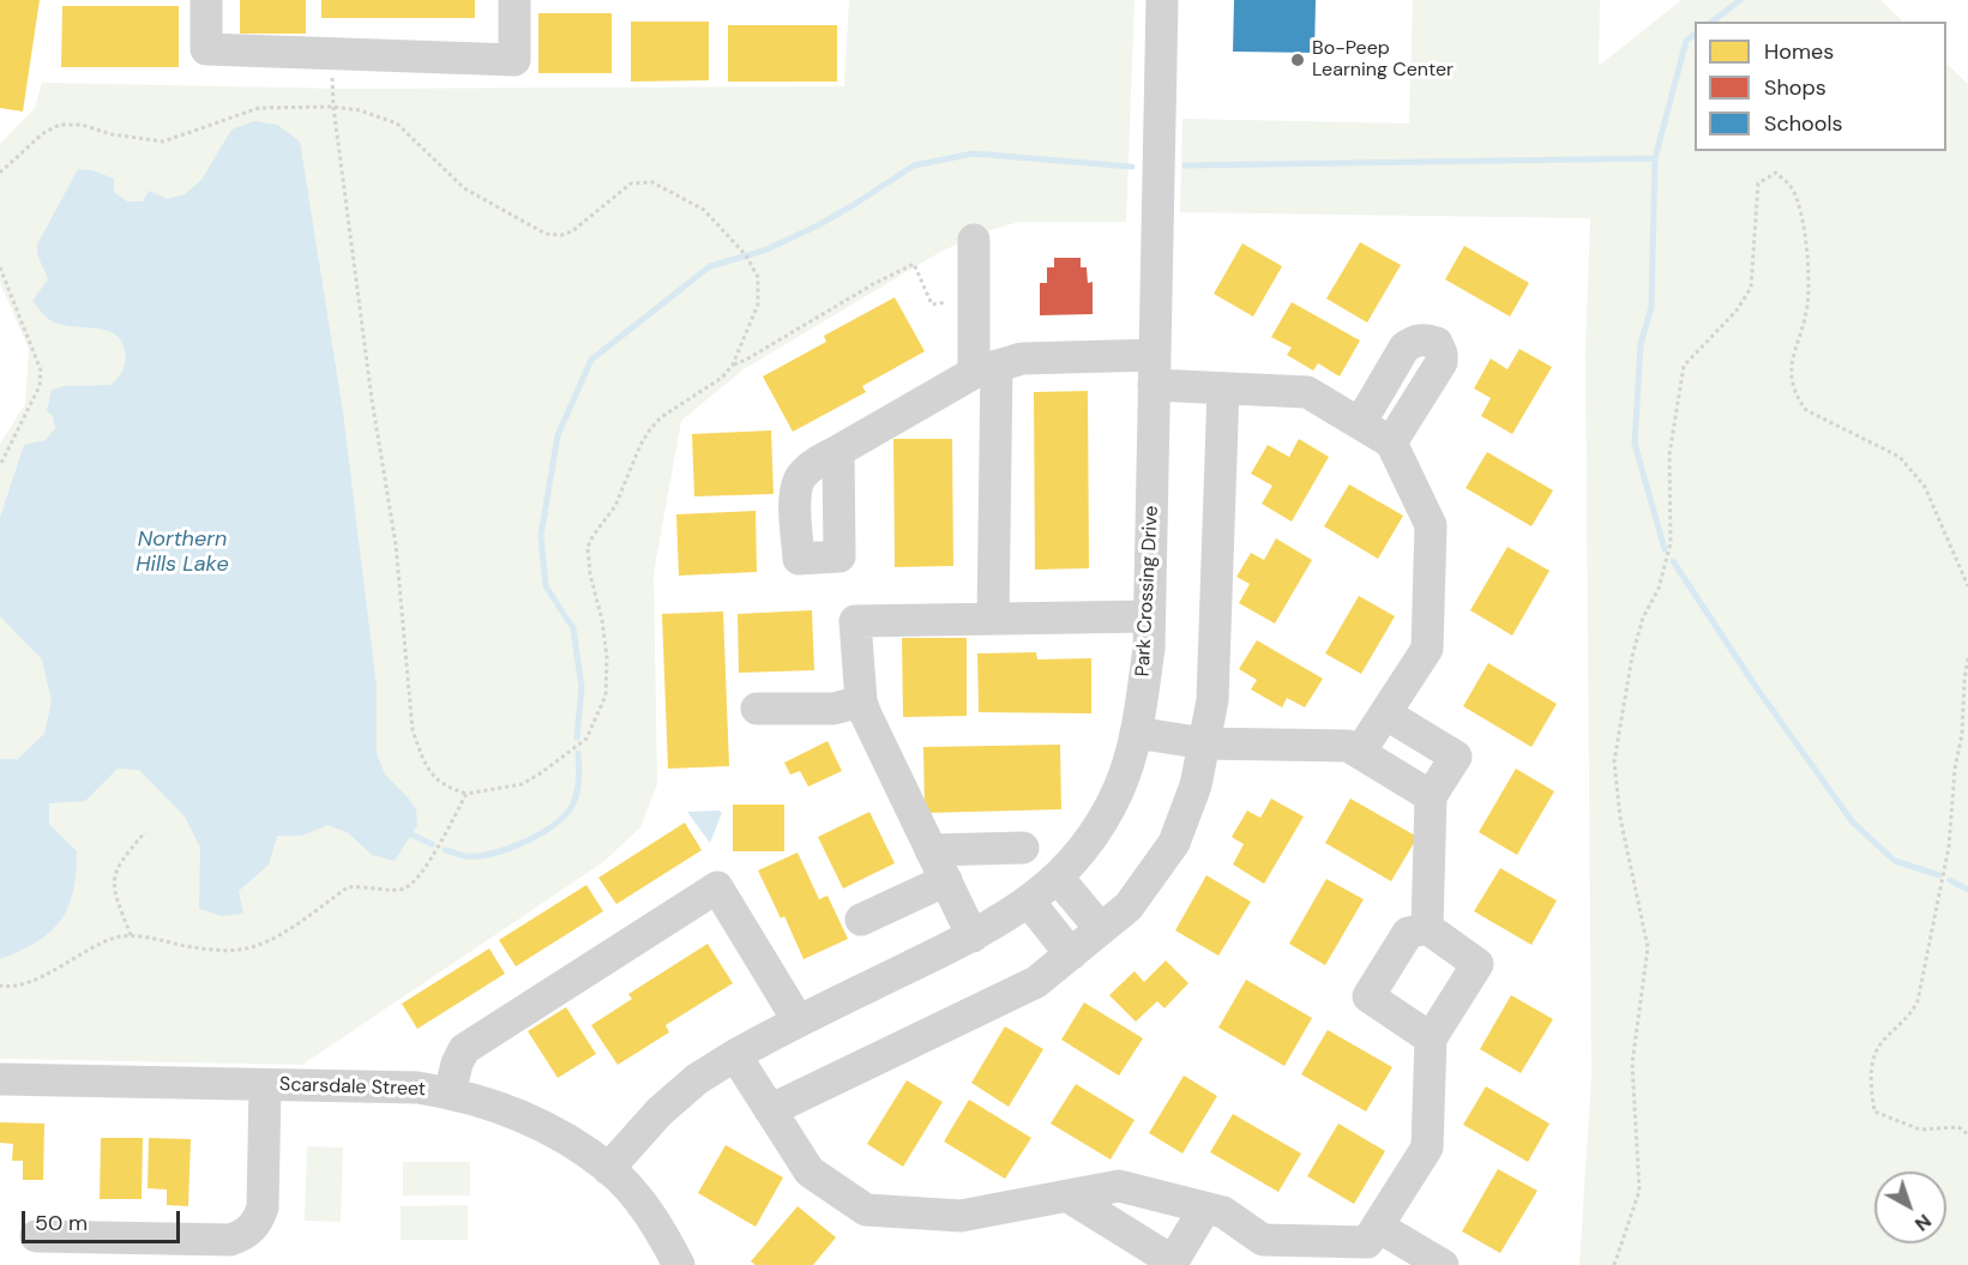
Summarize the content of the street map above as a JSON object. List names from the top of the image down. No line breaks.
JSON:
{"streets":{"street":["Park Crossing Drive","Scarsdale Street"]},"crossings":[["Park Crossing Drive","Scarsdale Street"]],"water":["Northern Hills Lake"],"places":["Bo-Peep Learning Center"],"legend":["Homes","Shops","Schools"],"scale_bar":"50 m","north":"bottom right"}
